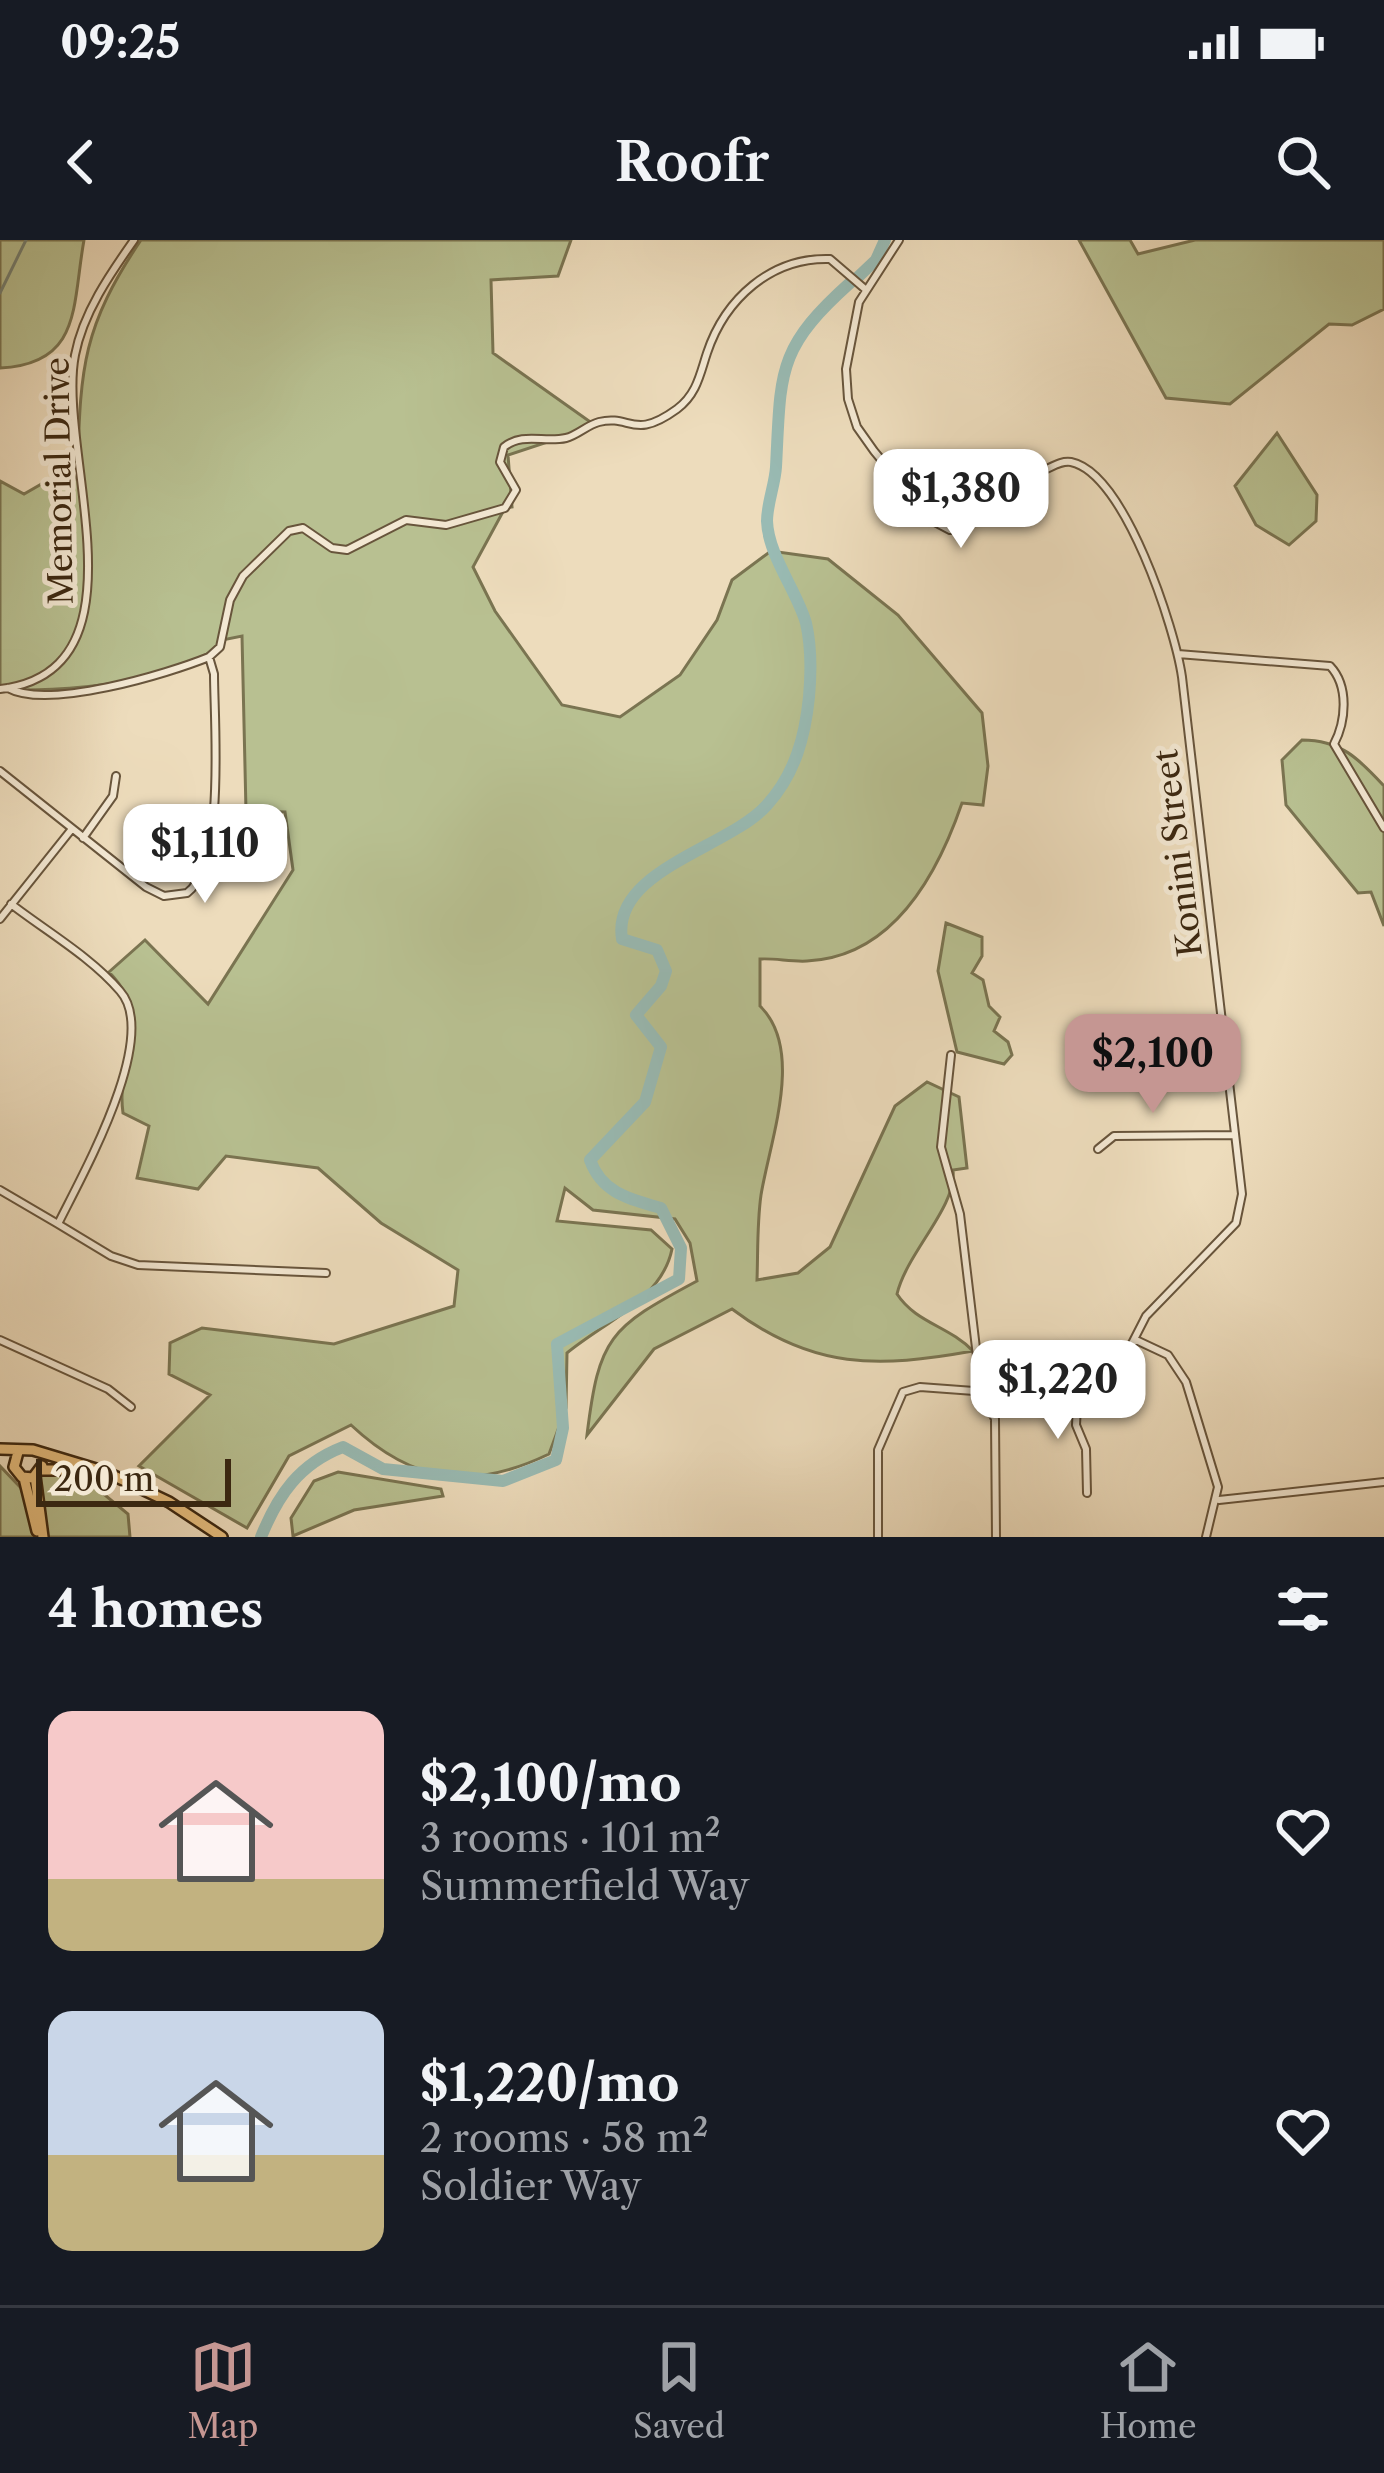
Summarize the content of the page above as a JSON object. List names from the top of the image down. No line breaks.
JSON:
{"streets":{"street":["Memorial Drive","Konini Street"]},"scale_bar":"200 m","page":{"status":"09:25","header":"Roofr","price":["$1,380","$1,110","$2,100","$1,220"],"scale":"200 m","heading":"4 homes","list":[{"name":"$2,100/mo","note":"3 rooms · 101 m² · Summerfield Way"},{"name":"$1,220/mo","note":"2 rooms · 58 m² · Soldier Way"}],"tabs":["Map","Saved","Home"]}}
